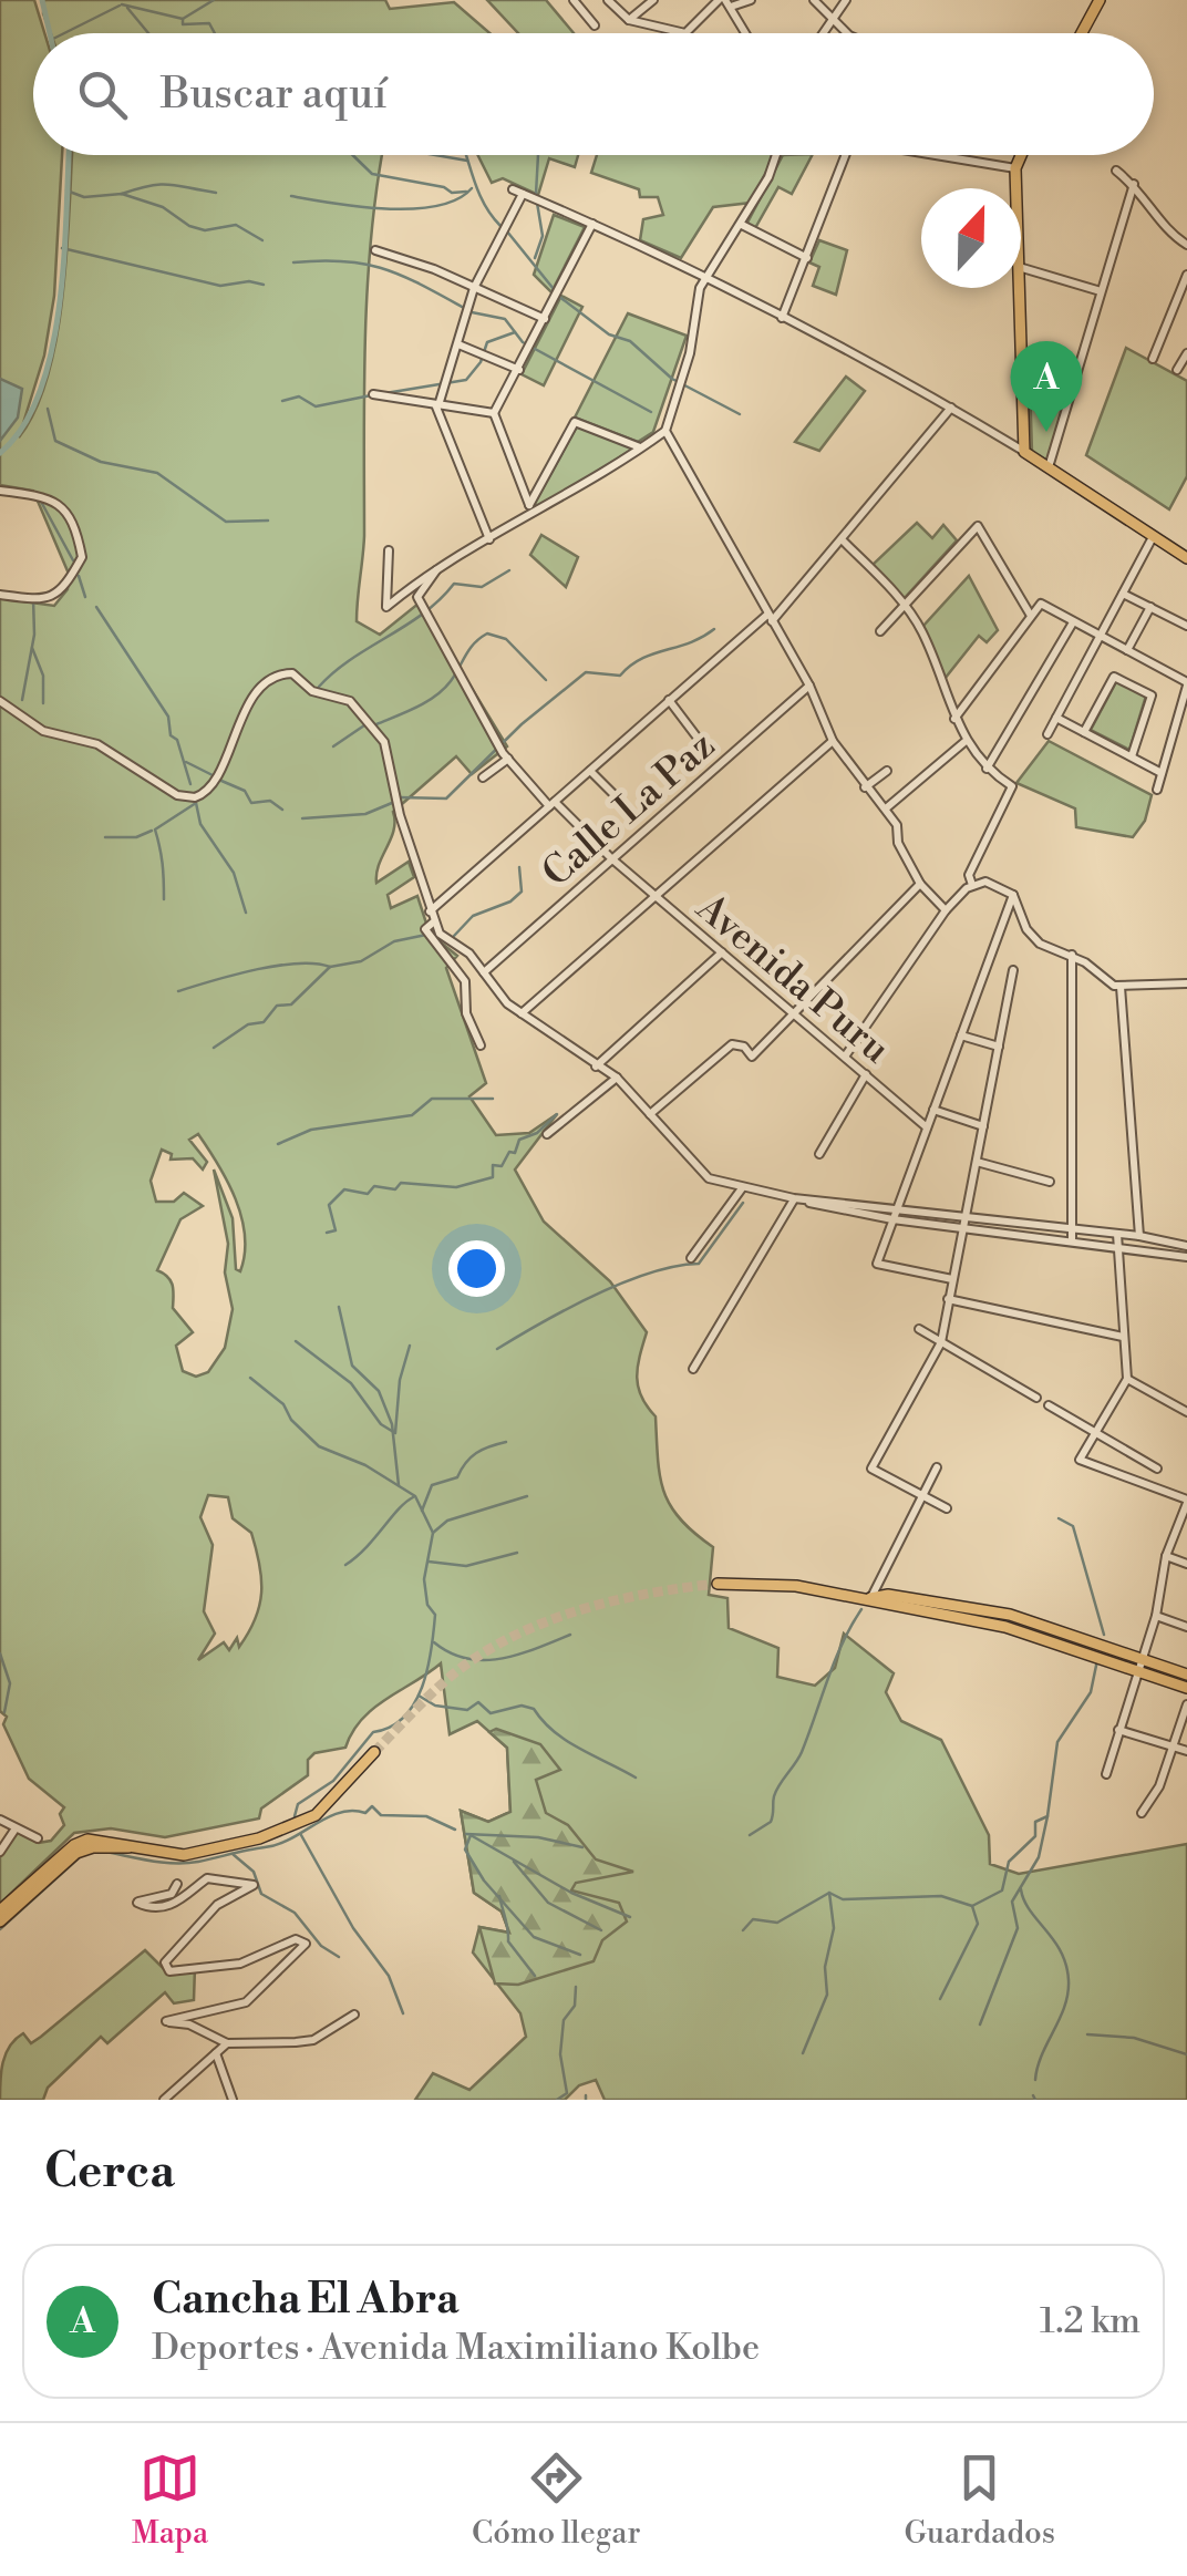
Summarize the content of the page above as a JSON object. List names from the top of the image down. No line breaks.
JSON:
{"streets":{"street":["Calle La Paz","Avenida Puru"]},"crossings":[["Calle La Paz","Avenida Puru"]],"north":"top","page":{"search":"Buscar aquí","pins":"A","heading":"Cerca","list":[{"mark":"A","name":"Cancha El Abra","note":"Deportes · Avenida Maximiliano Kolbe","value":"1.2 km"}],"nav":["Mapa","Cómo llegar","Guardados"]}}
